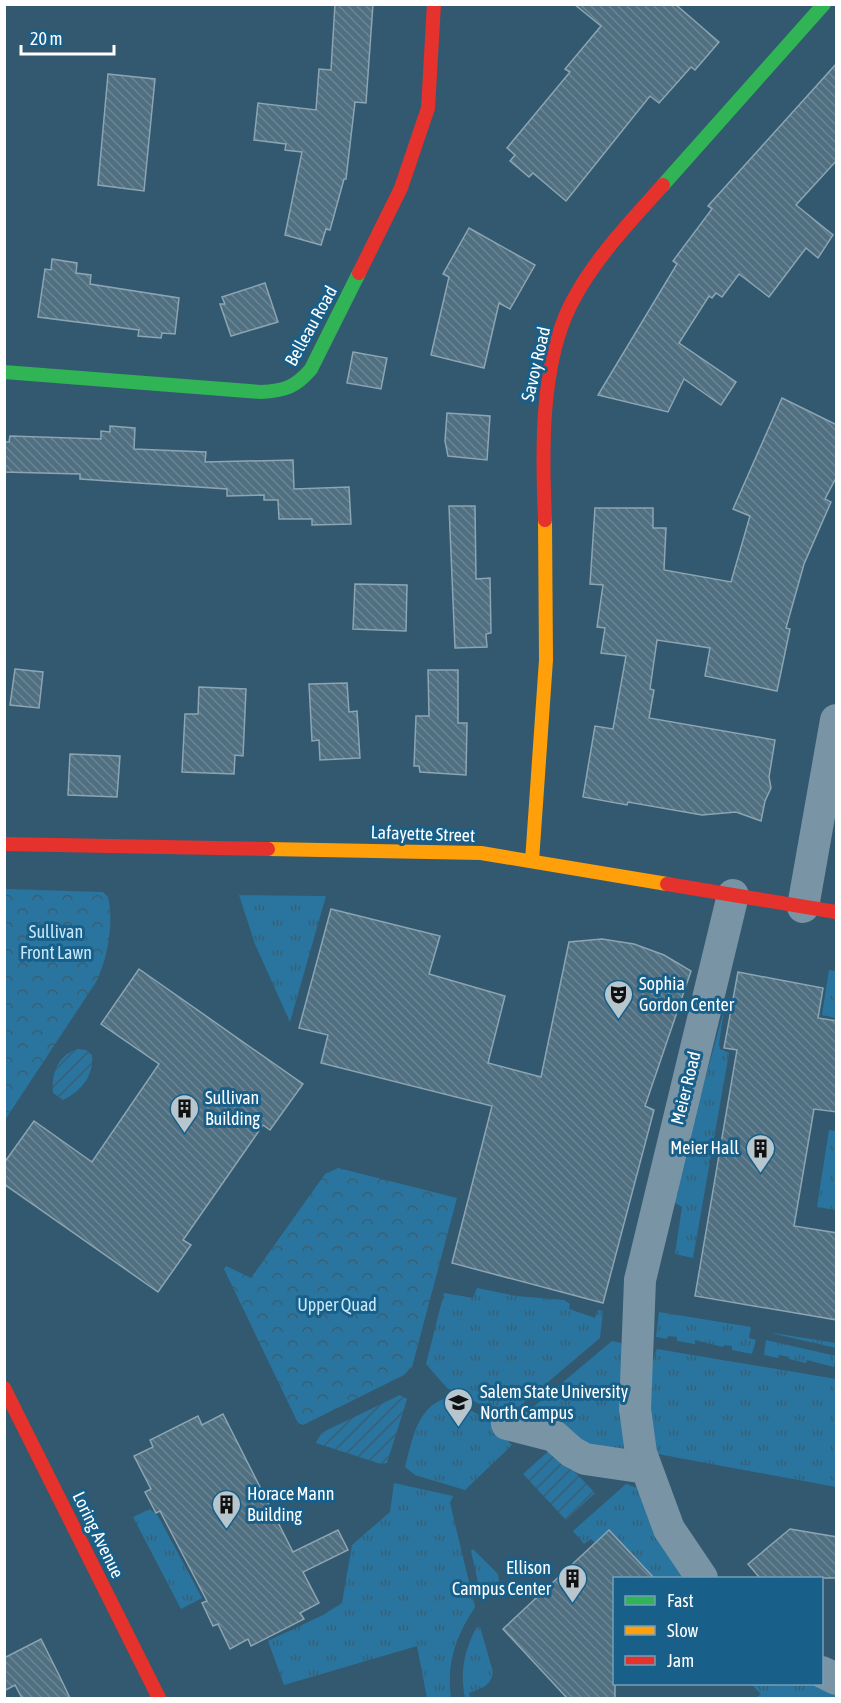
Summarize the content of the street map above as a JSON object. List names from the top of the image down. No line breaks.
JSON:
{"streets":{"main road":["Belleau Road","Savoy Road","Lafayette Street","Loring Avenue"],"street":["Meier Road"]},"crossings":[["Savoy Road","Lafayette Street"],["Lafayette Street","Meier Road"]],"parks":["Sullivan Front Lawn","Upper Quad"],"places":{"theatre":["Sophia Gordon Center"],"building":["Sullivan Building","Meier Hall","Horace Mann Building","Ellison Campus Center"],"school or university":["Salem State University North Campus"]},"legend":["Fast","Slow","Jam"],"scale_bar":"20 m"}
